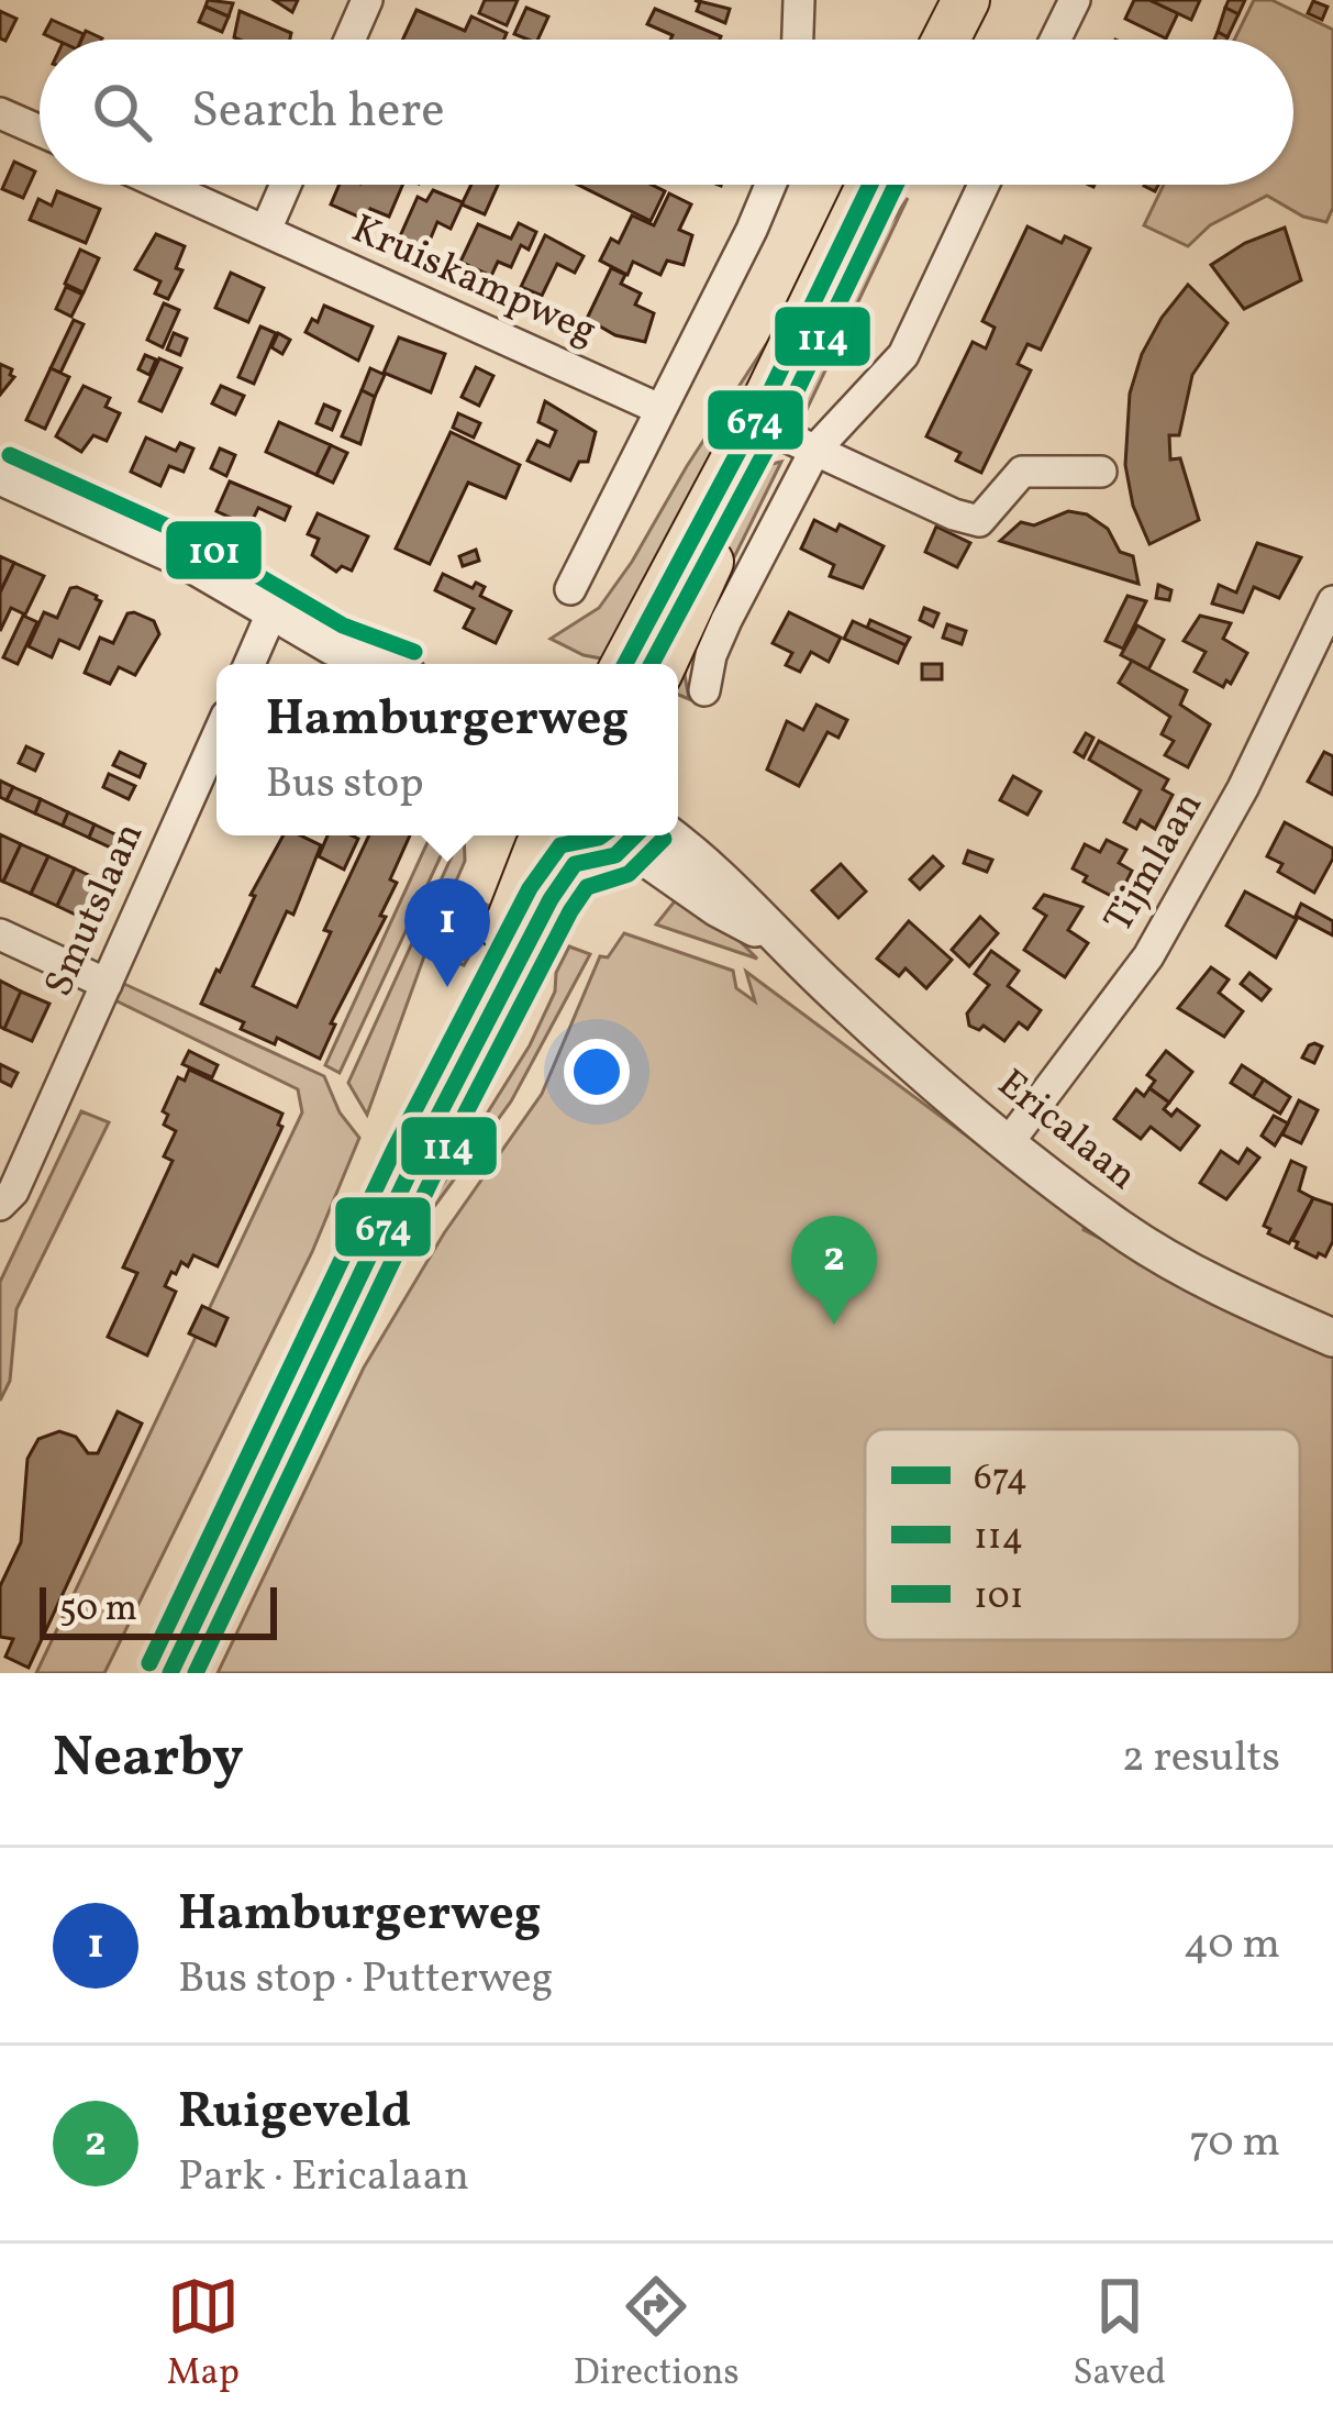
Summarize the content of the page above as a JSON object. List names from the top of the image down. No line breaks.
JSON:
{"streets":{"street":["Kruiskampweg","Tijmlaan","Smutslaan","Ericalaan"]},"crossings":[["Tijmlaan","Ericalaan"]],"lines":["transit line 674","transit line 114","transit line 101"],"legend":["674","114","101"],"scale_bar":"50 m","page":{"search":"Search here","popup":["Hamburgerweg","Bus stop"],"pins":["1","2"],"scale":"50 m","heading":["Nearby","2 results"],"list":[{"mark":"1","name":"Hamburgerweg","note":"Bus stop · Putterweg","value":"40 m"},{"mark":"2","name":"Ruigeveld","note":"Park · Ericalaan","value":"70 m"}],"nav":["Map","Directions","Saved"]}}
